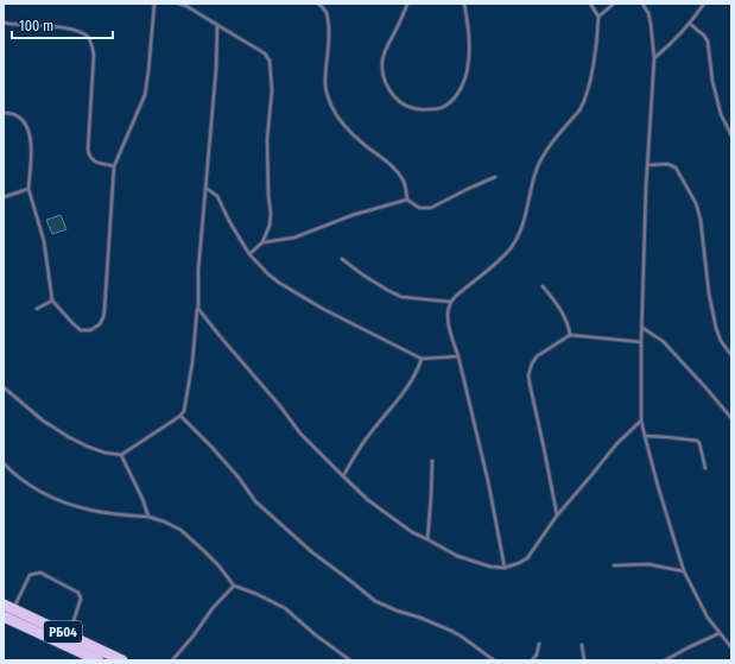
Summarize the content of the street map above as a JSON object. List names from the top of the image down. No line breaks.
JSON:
{"streets":{"highway":["РБ04"]},"scale_bar":"100 m"}
